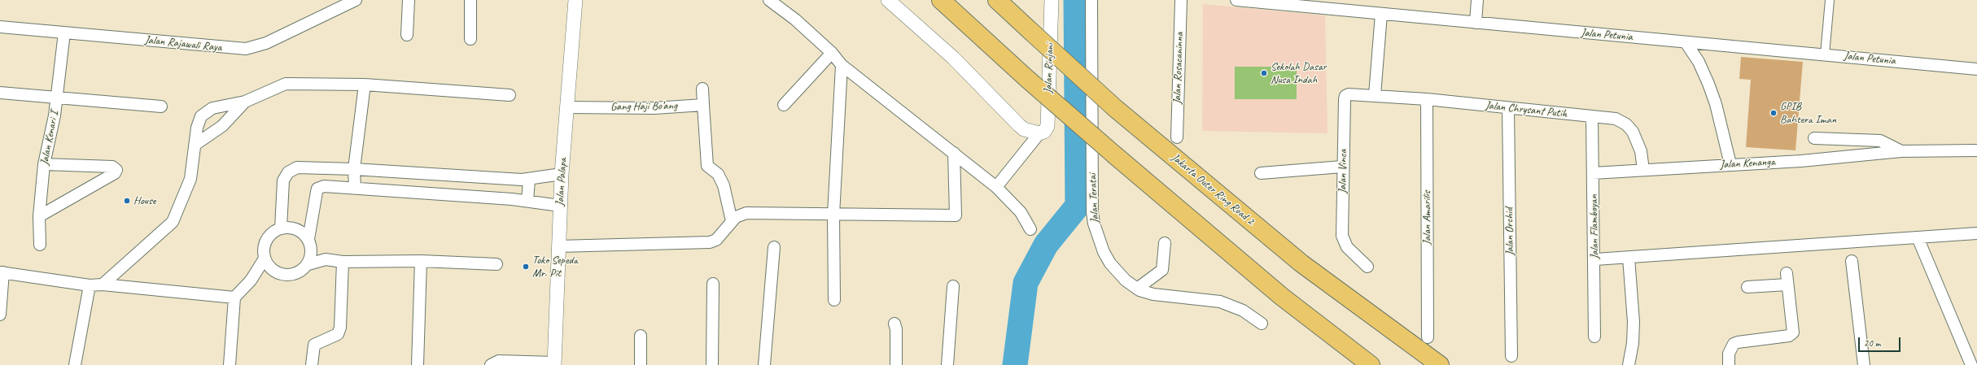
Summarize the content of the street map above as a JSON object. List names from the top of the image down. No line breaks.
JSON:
{"streets":{"highway":["Jakarta Outer Ring Road 2"],"street":["Jalan Petunia","Jalan Rajawali Raya","Jalan Rinjani","Jalan Rosacaninna","Gang Haji Bo’ang","Jalan Chrysant Putih","Jalan Kenari I","Jalan Kenanga","Jalan Vinca","Jalan Palapa","Jalan Teratai","Jalan Amarilis","Jalan Flamboyan","Jalan Orchid"]},"crossings":[["Jalan Rajawali Raya","Jalan Kenari I"],["Gang Haji Bo’ang","Jalan Palapa"],["Jalan Chrysant Putih","Jalan Kenanga"],["Jalan Chrysant Putih","Jalan Vinca"],["Jalan Chrysant Putih","Jalan Amarilis"],["Jalan Chrysant Putih","Jalan Flamboyan"],["Jalan Chrysant Putih","Jalan Orchid"],["Jalan Kenanga","Jalan Flamboyan"]],"places":["Sekolah Dasar Nusa Indah","GPIB Bahtera Iman","House","Toko Sepeda Mr. Pit"],"scale_bar":"20 m"}
